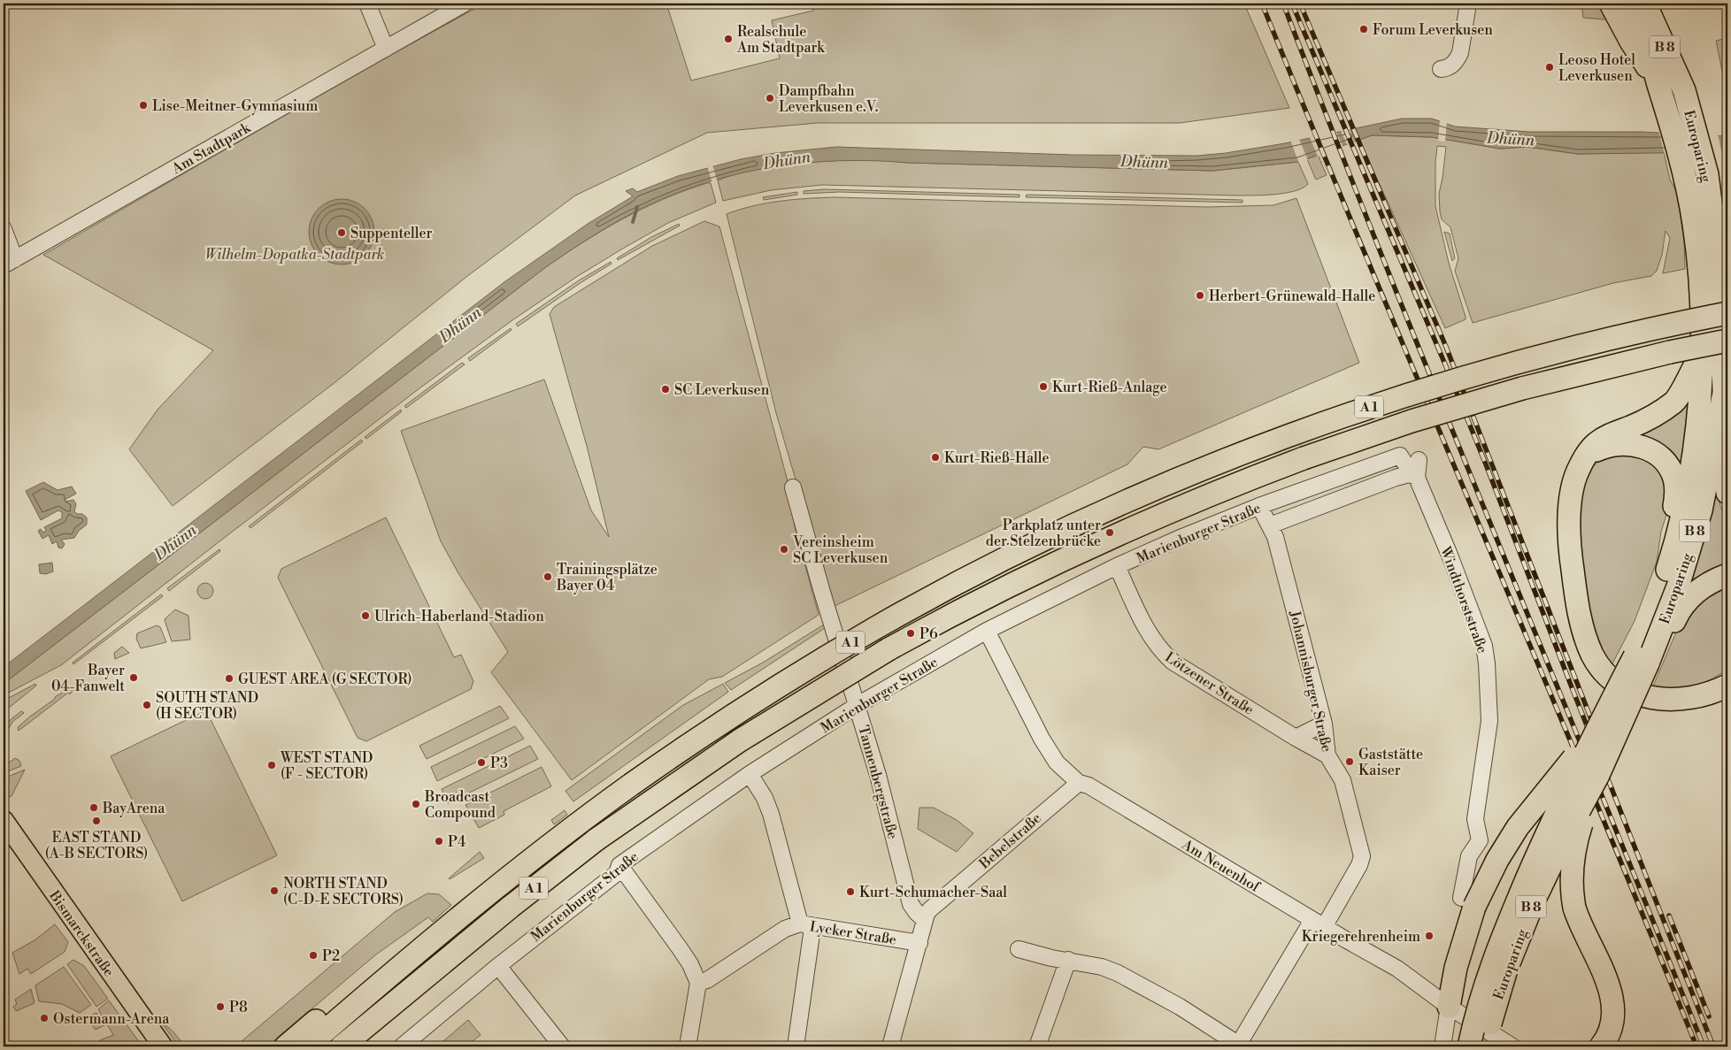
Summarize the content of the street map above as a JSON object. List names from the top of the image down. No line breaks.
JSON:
{"streets":{"highway":["B 8","Europaring","A 1"],"main road":["Bismarckstraße"],"street":["Am Stadtpark","Marienburger Straße","Windthorststraße","Johannisburger Straße","Lötzener Straße","Tannenbergstraße","Bebelstraße","Am Neuenhof","Lycker Straße"]},"crossings":[["Europaring","Am Neuenhof"],["Marienburger Straße","Windthorststraße"],["Marienburger Straße","Johannisburger Straße"],["Marienburger Straße","Lötzener Straße"],["Marienburger Straße","Tannenbergstraße"],["Marienburger Straße","Am Neuenhof"],["Johannisburger Straße","Lötzener Straße"],["Johannisburger Straße","Am Neuenhof"],["Tannenbergstraße","Bebelstraße"],["Bebelstraße","Am Neuenhof"],["Bebelstraße","Lycker Straße"]],"water":["Dhünn"],"parks":["Wilhelm-Dopatka-Stadtpark"],"places":["Forum Leverkusen","Realschule Am Stadtpark","Leoso Hotel Leverkusen","Dampfbahn Leverkusen e.V.","Lise-Meitner-Gymnasium","Suppenteller","Herbert-Grünewald-Halle","Kurt-Rieß-Anlage","SC Leverkusen","Kurt-Rieß-Halle","Parkplatz unter der Stelzenbrücke","Vereinsheim SC Leverkusen","Trainingsplätze Bayer 04","Ulrich-Haberland-Stadion","P6","Bayer 04-Fanwelt","GUEST AREA (G SECTOR)","SOUTH STAND (H SECTOR)","Gaststätte Kaiser","P3","WEST STAND (F - SECTOR)","Broadcast Compound","BayArena","EAST STAND (A-B SECTORS)","P4","NORTH STAND (C-D-E SECTORS)","Kurt-Schumacher-Saal","Kriegerehrenheim","P2","P8","Ostermann-Arena"]}
